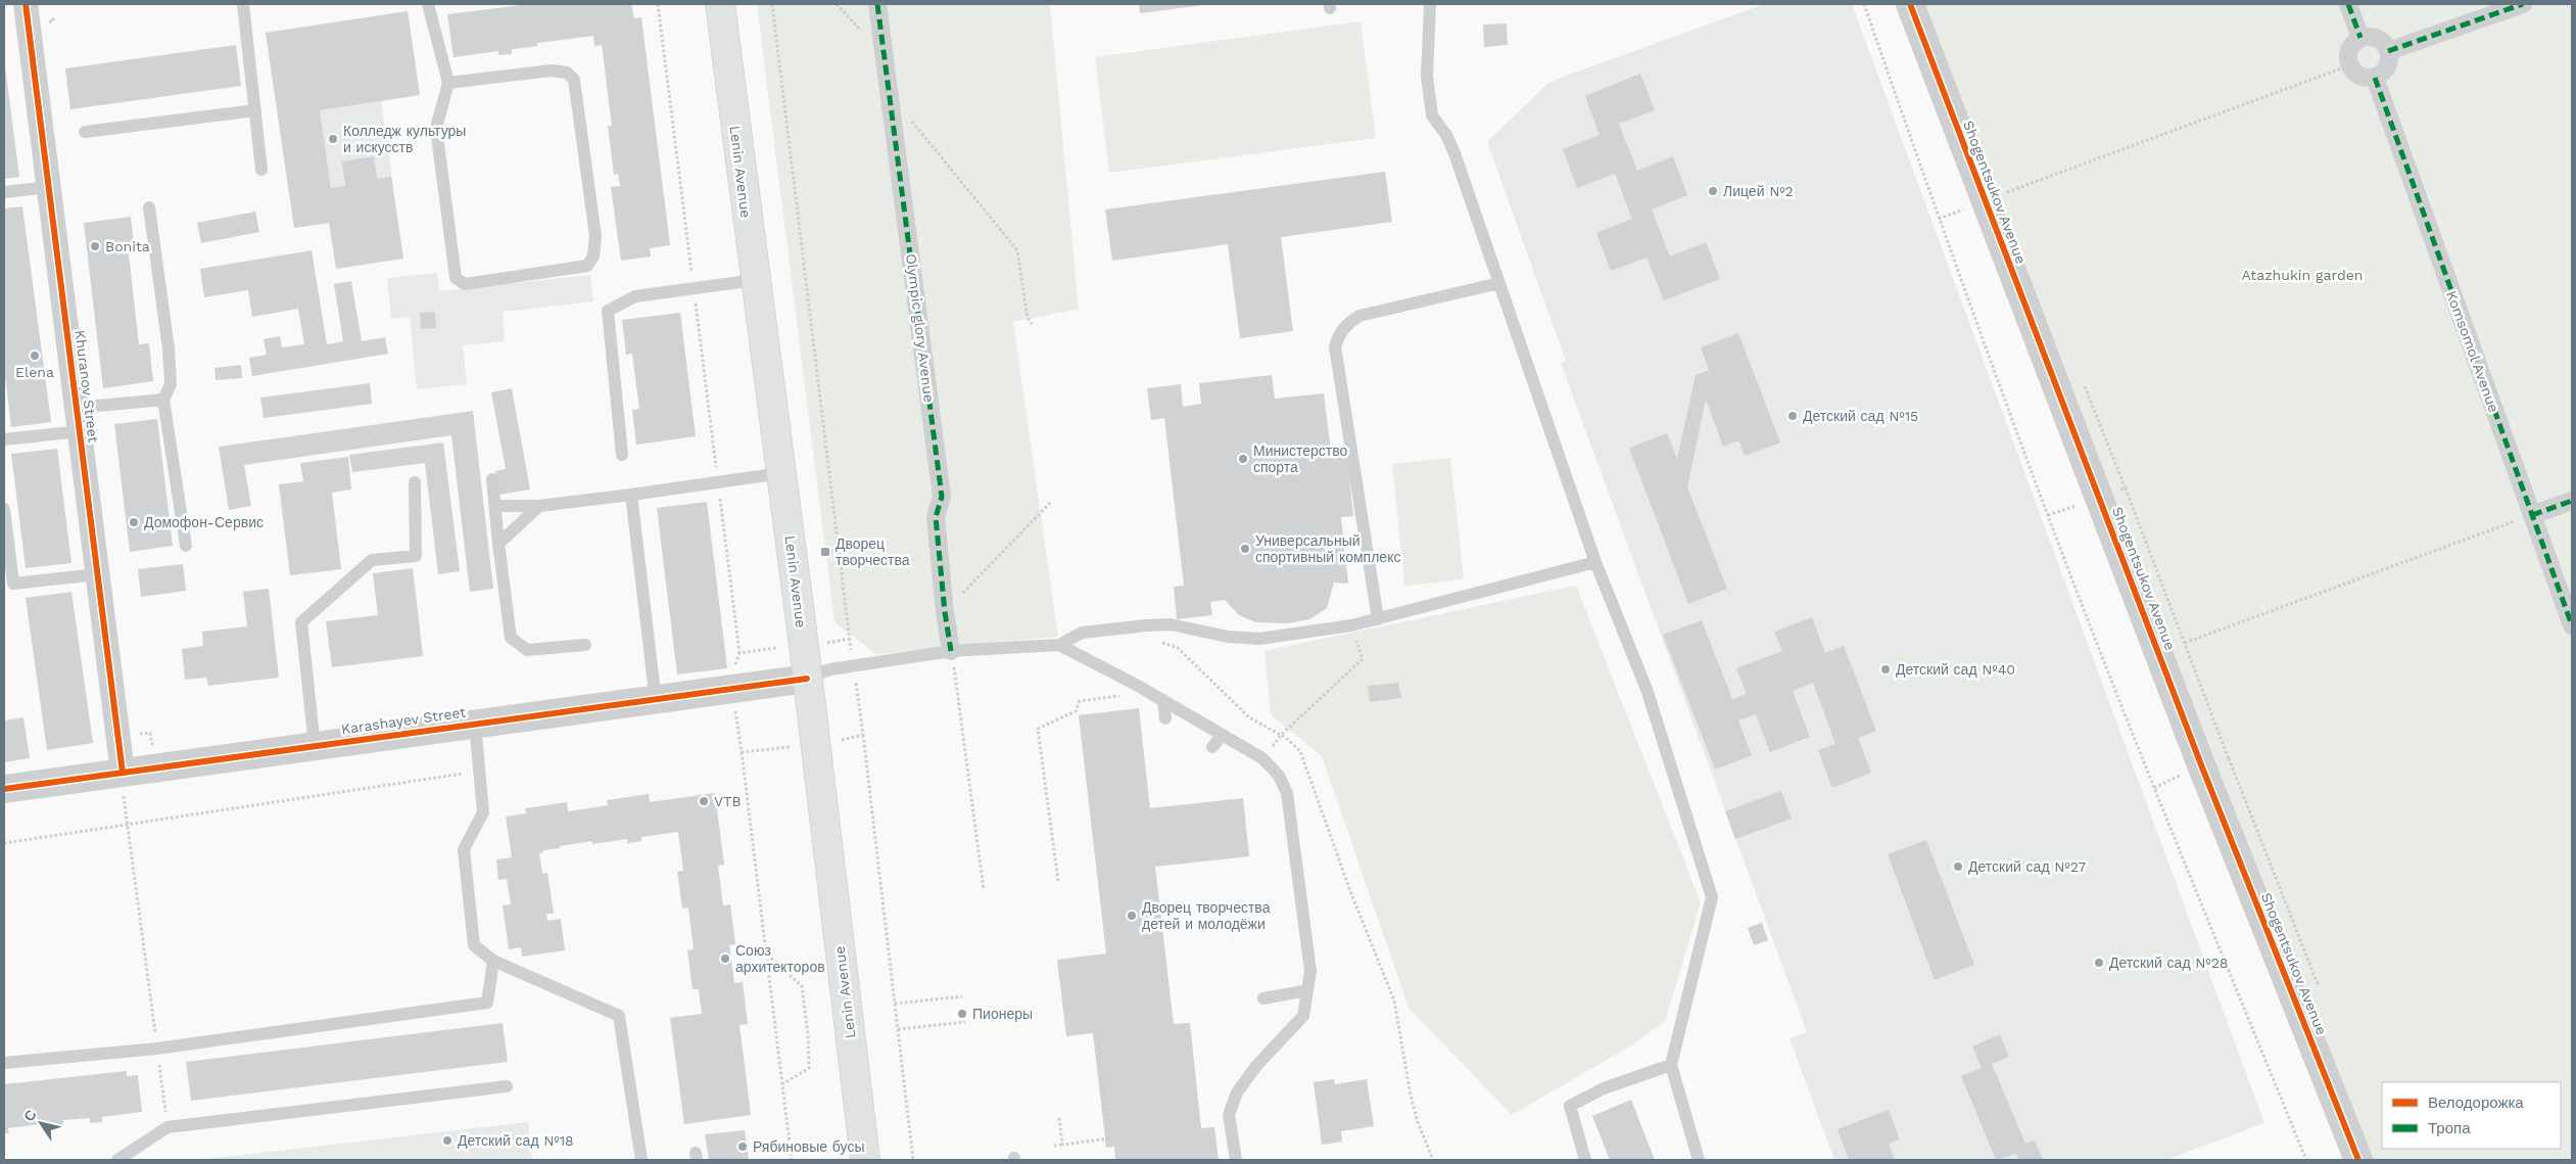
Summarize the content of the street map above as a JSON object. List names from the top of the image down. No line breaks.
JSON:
{"streets":{"main road":["Lenin Avenue"],"street":["Shogentsukov Avenue","Olympic glory Avenue","Komsomol Avenue","Khuranov Street","Karashaуev Street"]},"crossings":[["Lenin Avenue","Karashaуev Street"],["Khuranov Street","Karashaуev Street"]],"parks":["Atazhukin garden"],"places":{"other":["Колледж культуры и искусств","Лицей №2","Bonita","Elena","Детский сад №15","Министерство спорта","Домофон-Сервис","Универсальный спортивный комплекс","Детский сад №40","VTB","Детский сад №27","Дворец творчества детей и молодёжи","Союз архитекторов","Детский сад №28","Пионеры","Детский сад №18","Рябиновые бусы"],"transit":["Дворец творчества"]},"legend":["Велодорожка","Тропа"],"north":"top left"}
